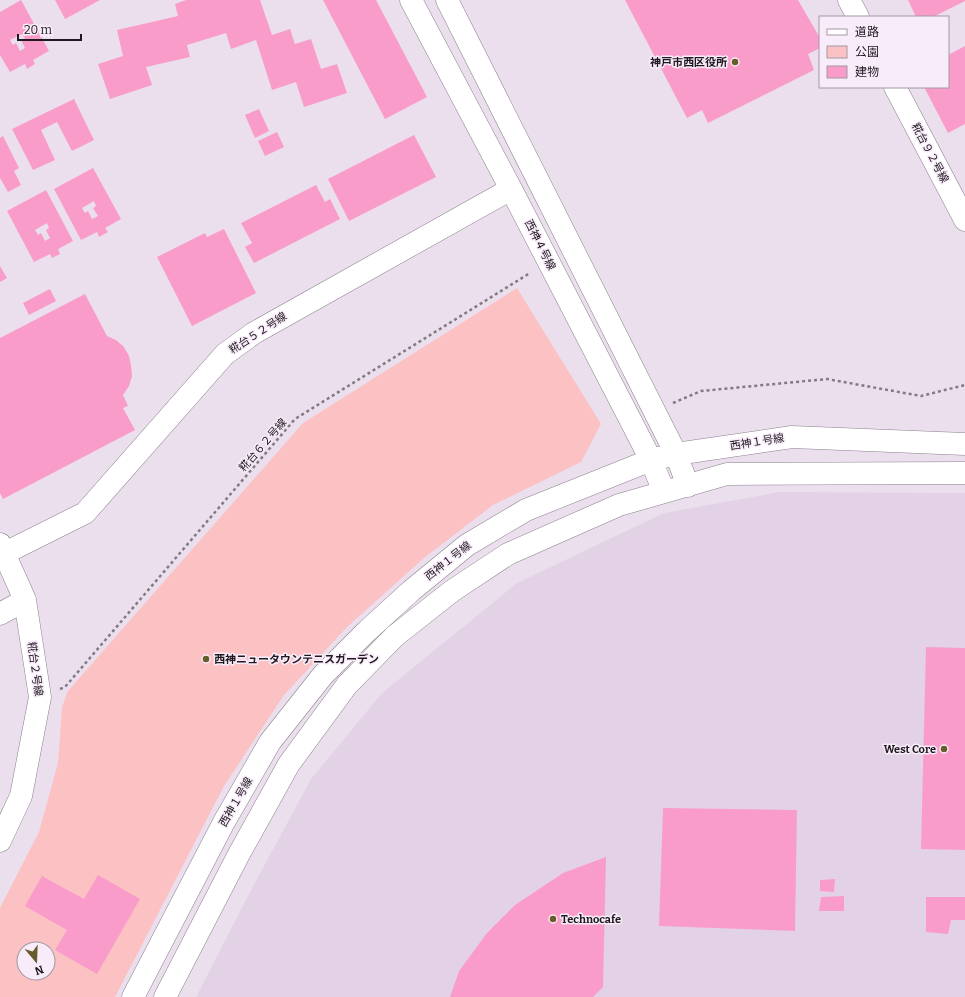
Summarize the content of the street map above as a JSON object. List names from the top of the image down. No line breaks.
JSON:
{"streets":{"street":["糀台９２号線","西神４号線","糀台５２号線","西神１号線","糀台２号線"],"path":["糀台６２号線"]},"crossings":[["西神４号線","糀台５２号線"],["西神４号線","西神１号線"],["西神４号線","糀台６２号線"],["糀台５２号線","糀台２号線"],["糀台６２号線","糀台２号線"]],"places":["神戸市西区役所","西神ニュータウンテニスガーデン","West Core","Technocafe"],"legend":["道路","公園","建物"],"scale_bar":"20 m","north":"bottom"}
